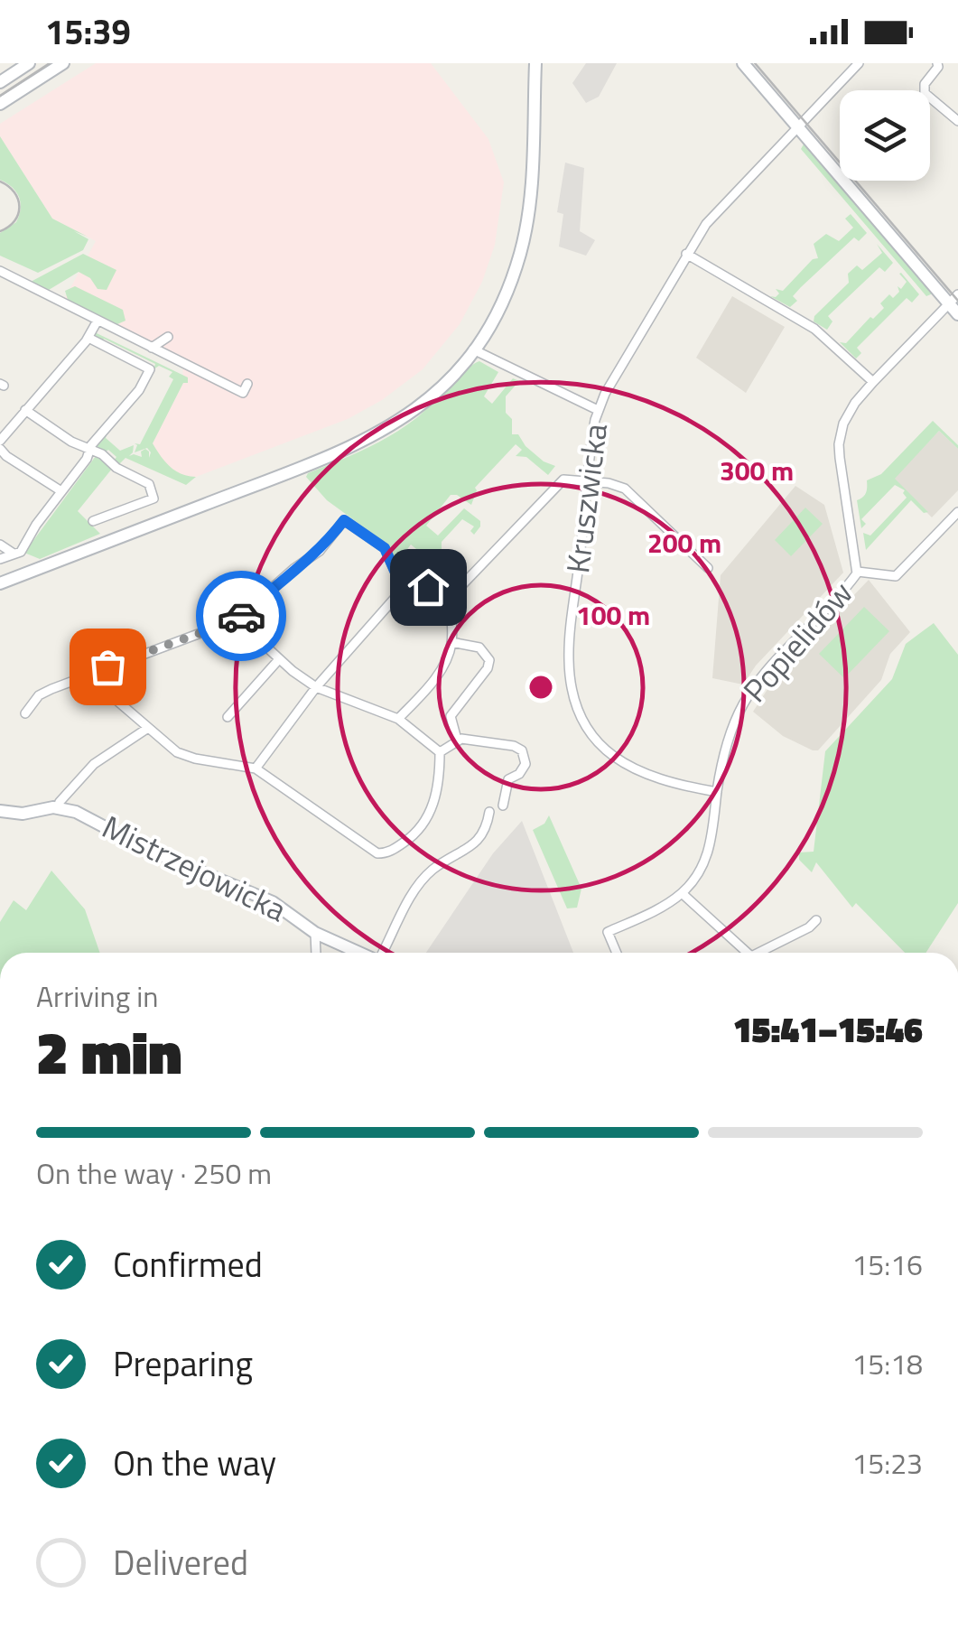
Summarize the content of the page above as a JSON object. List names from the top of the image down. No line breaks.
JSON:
{"streets":{"street":["Kruszwicka","Popielidów","Mistrzejowicka"]},"crossings":[["Kruszwicka","Popielidów"]],"page":{"status":"15:39","heading":["2 min","Arriving in","15:41–15:46"],"bar":"On the way · 250 m","list":[["Confirmed","15:16"],["Preparing","15:18"],["On the way","15:23"],"Delivered"]},"rings":["300 m","200 m","100 m"]}
